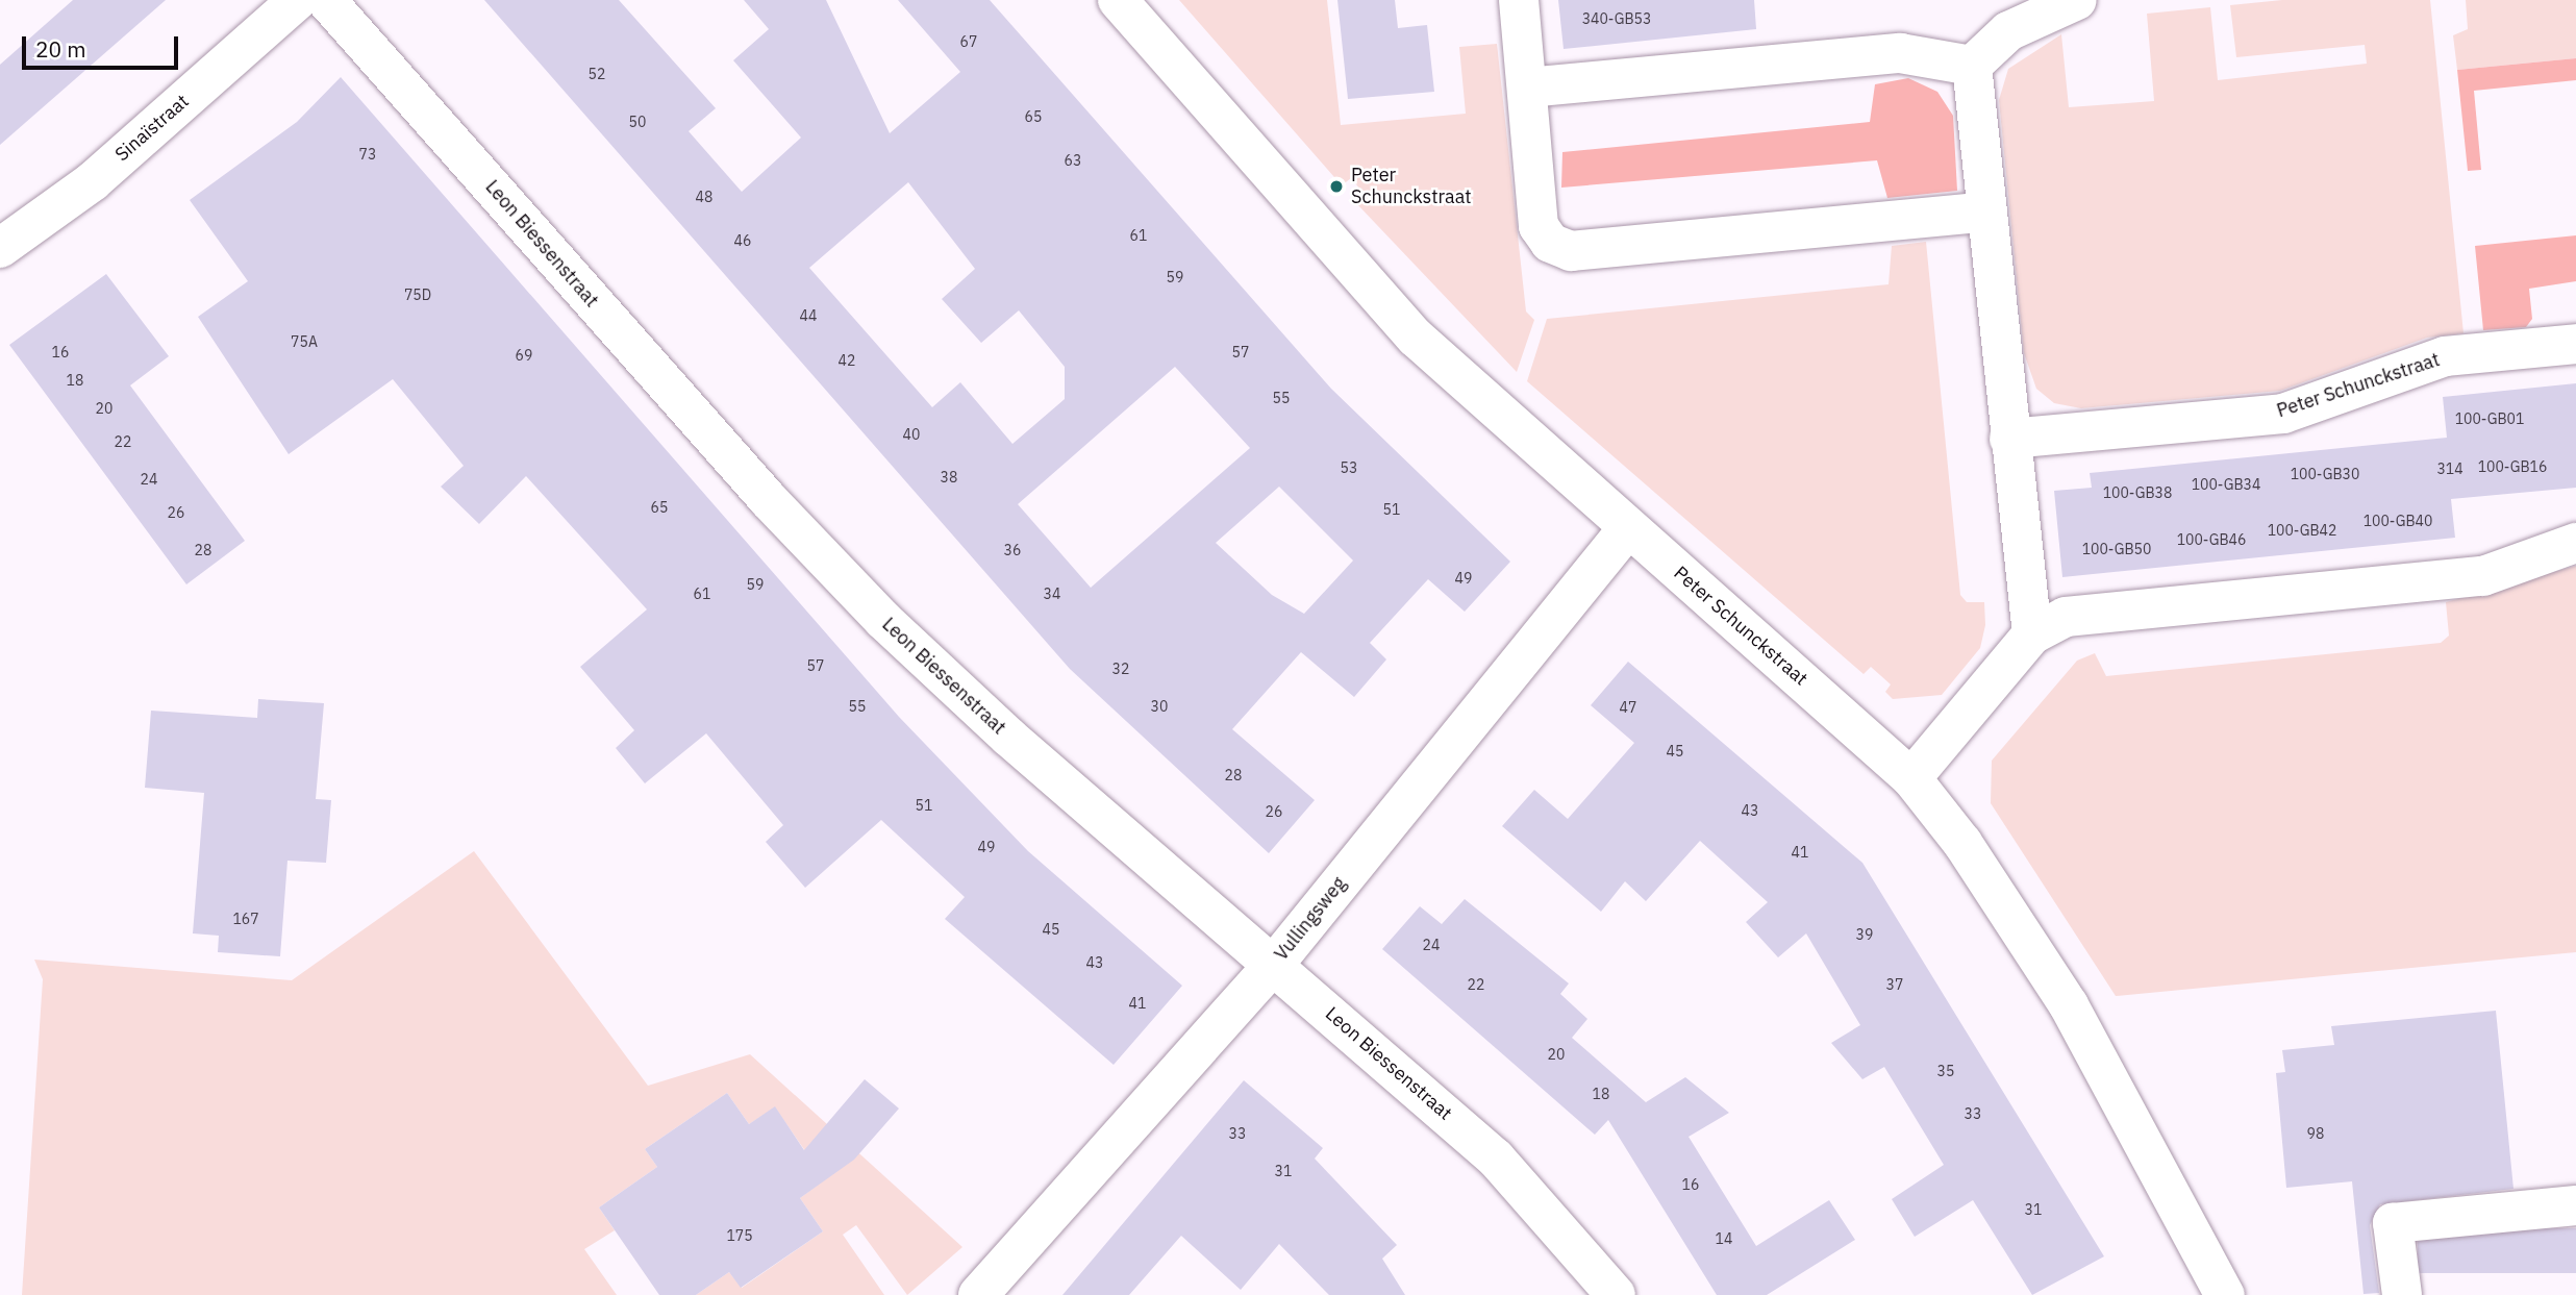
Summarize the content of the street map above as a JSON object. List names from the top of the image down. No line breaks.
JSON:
{"streets":{"street":["Sinaïstraat","Leon Biessenstraat","Peter Schunckstraat","Vullingsweg"]},"crossings":[["Leon Biessenstraat","Vullingsweg"],["Peter Schunckstraat","Vullingsweg"]],"places":["Peter Schunckstraat"],"house_numbers":["340-GB53","67","52","65","50","73","63","48","61","46","59","75D","44","75A","16","57","69","42","18","55","20","100-GB01","40","22","100-GB16","53","314","100-GB30","38","24","100-GB34","100-GB38","65","51","26","100-GB40","100-GB42","100-GB46","100-GB50","28","36","49","59","61","34","57","32","55","30","47","45","28","51","43","26","49","41","167","45","39","24","43","22","37","41","20","35","18","33","33","98","31","16","31","175","14"],"scale_bar":"20 m"}
